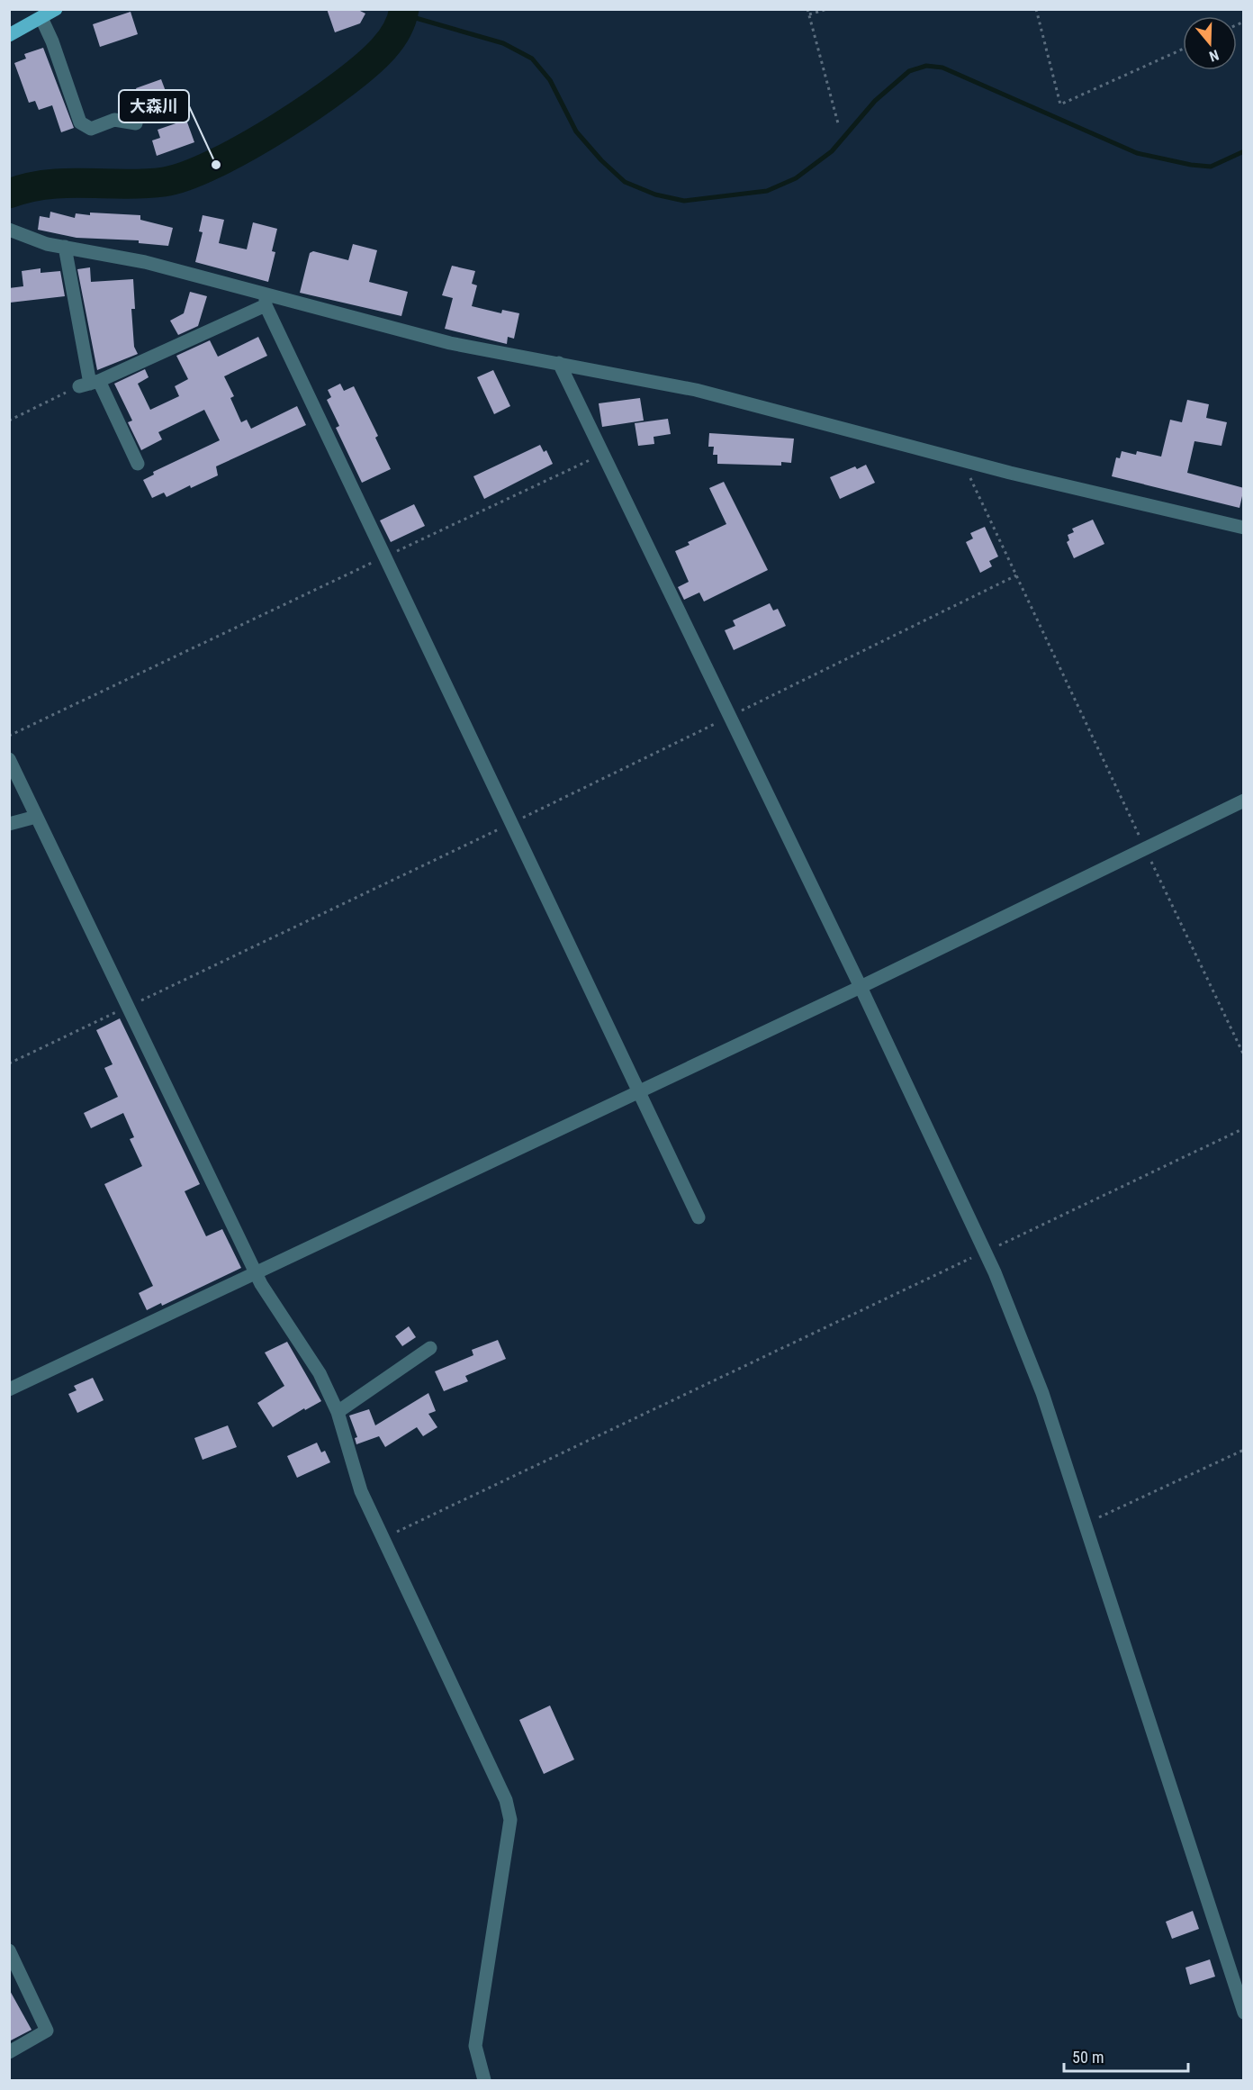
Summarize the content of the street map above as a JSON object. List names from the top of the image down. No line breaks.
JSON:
{"places":["大森川"],"scale_bar":"50 m","north":"bottom"}
